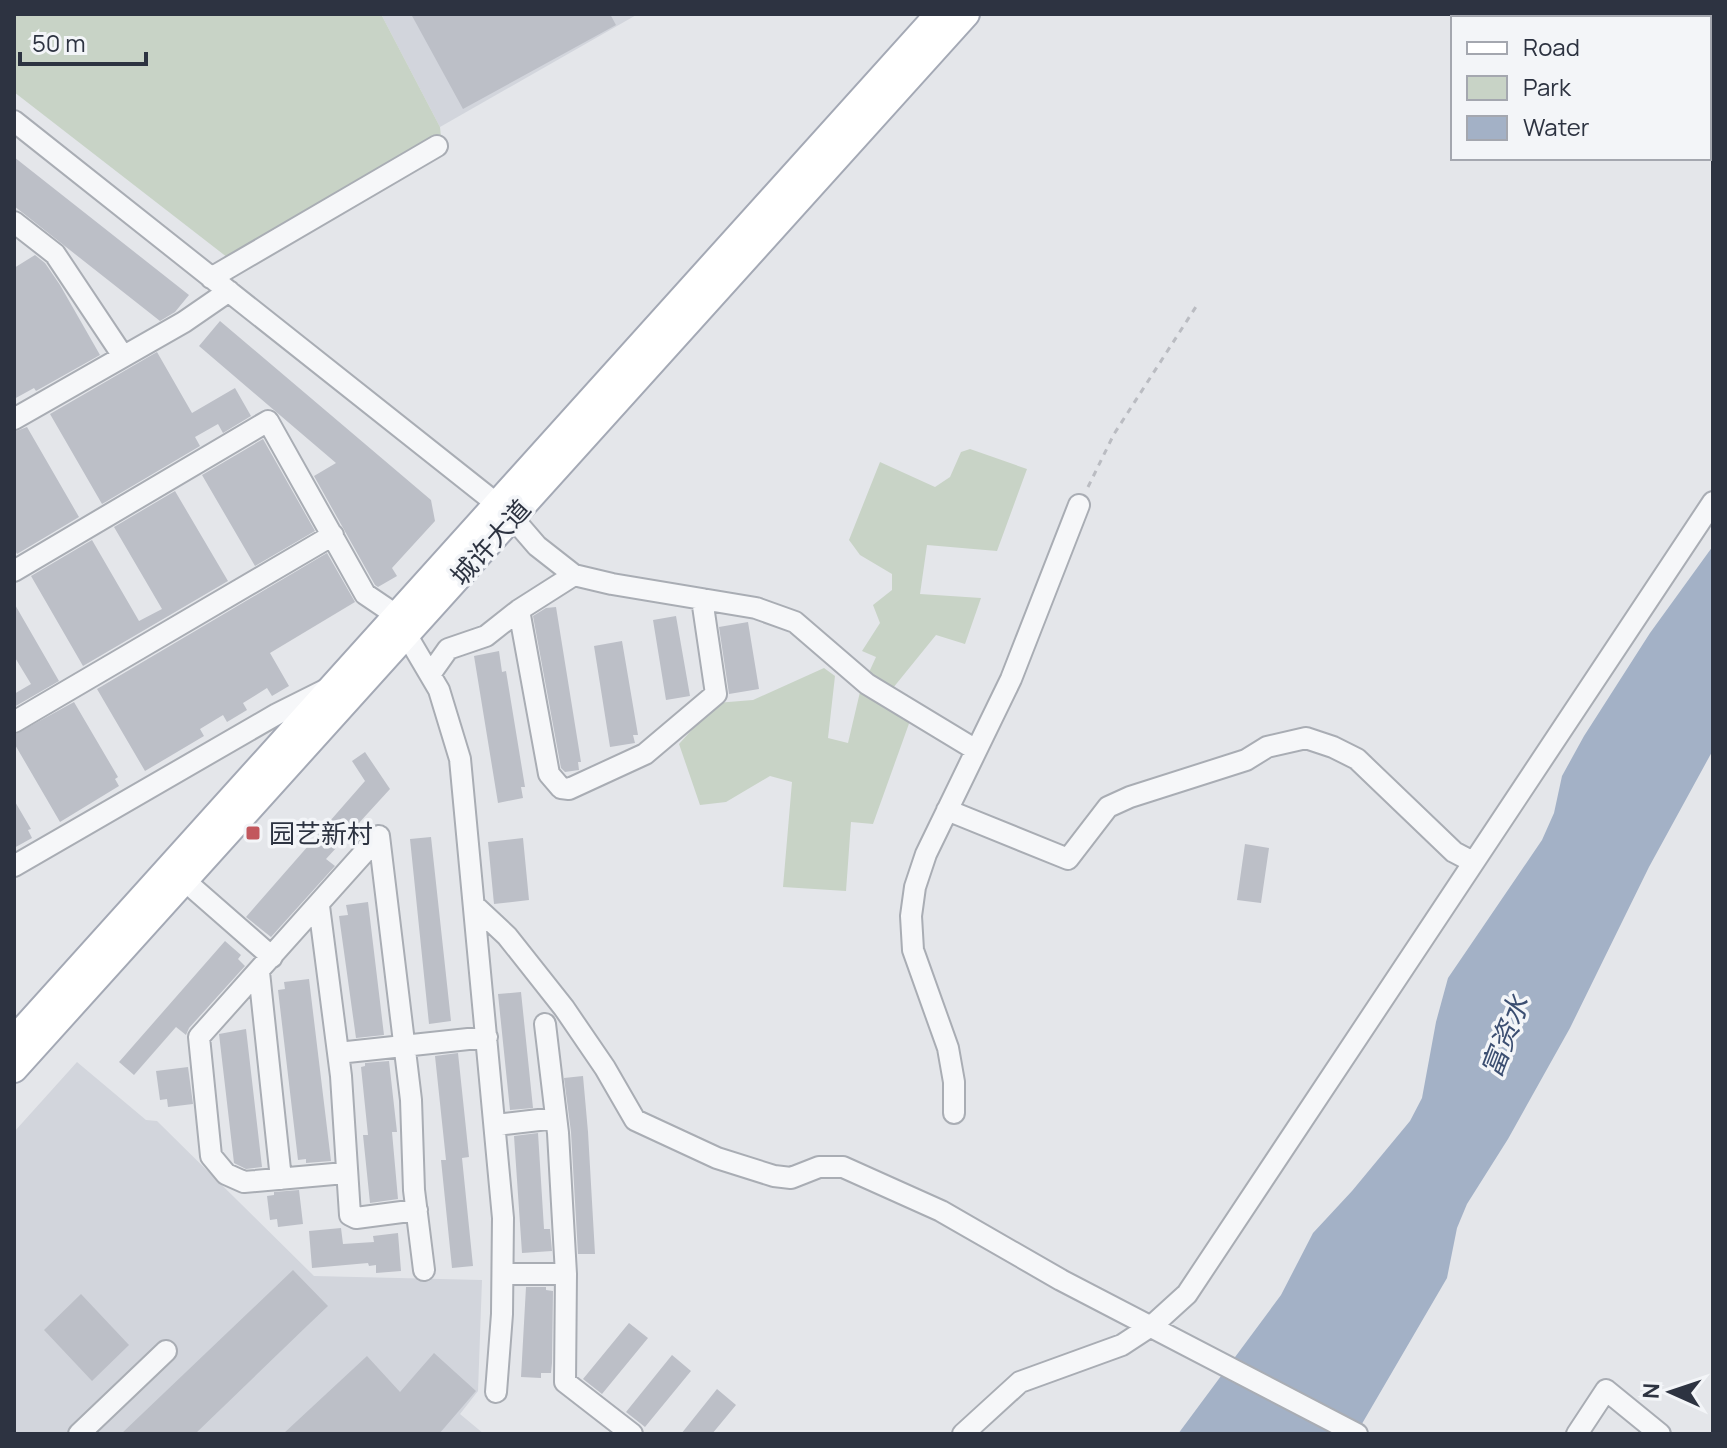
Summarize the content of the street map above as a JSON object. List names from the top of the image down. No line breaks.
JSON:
{"streets":{"main road":["城许大道"]},"water":["富资水"],"places":{"transit":["园艺新村"]},"legend":["Road","Park","Water"],"scale_bar":"50 m","north":"left"}
